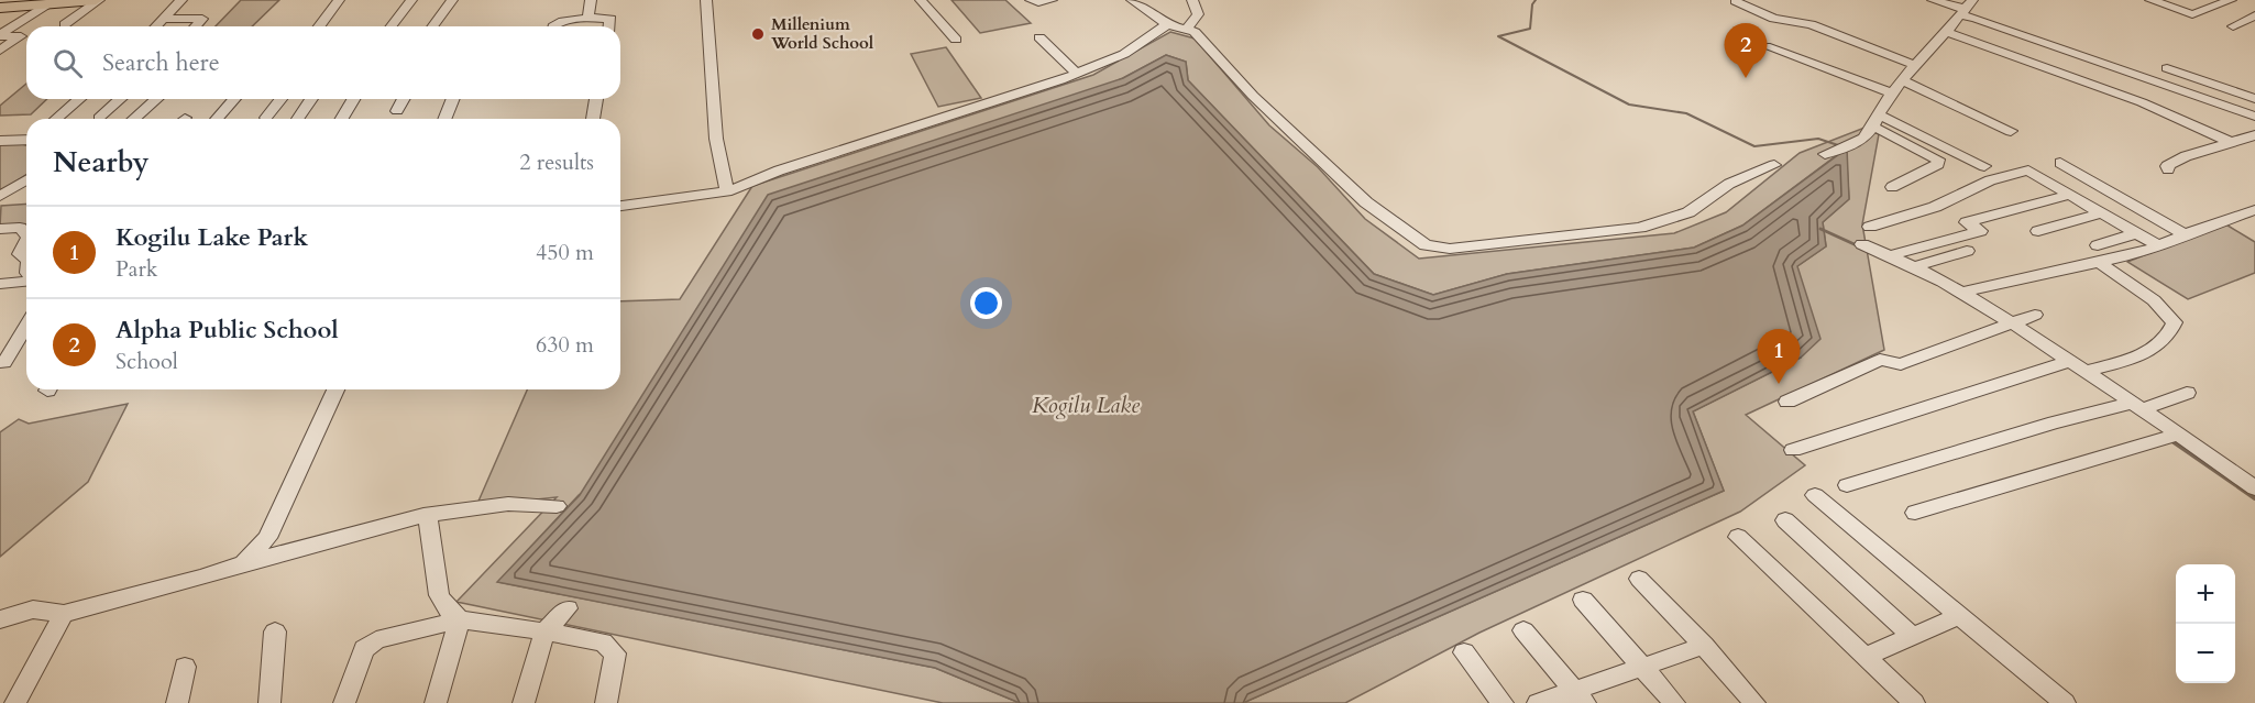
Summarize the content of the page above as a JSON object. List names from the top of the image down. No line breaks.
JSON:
{"water":["Kogilu Lake"],"places":["Millenium World School"],"page":{"pins":["2","1"],"search":"Search here","heading":["Nearby","2 results"],"list":[{"mark":"1","name":"Kogilu Lake Park","note":"Park","value":"450 m"},{"mark":"2","name":"Alpha Public School","note":"School","value":"630 m"}],"map_buttons":["+","−"]}}
